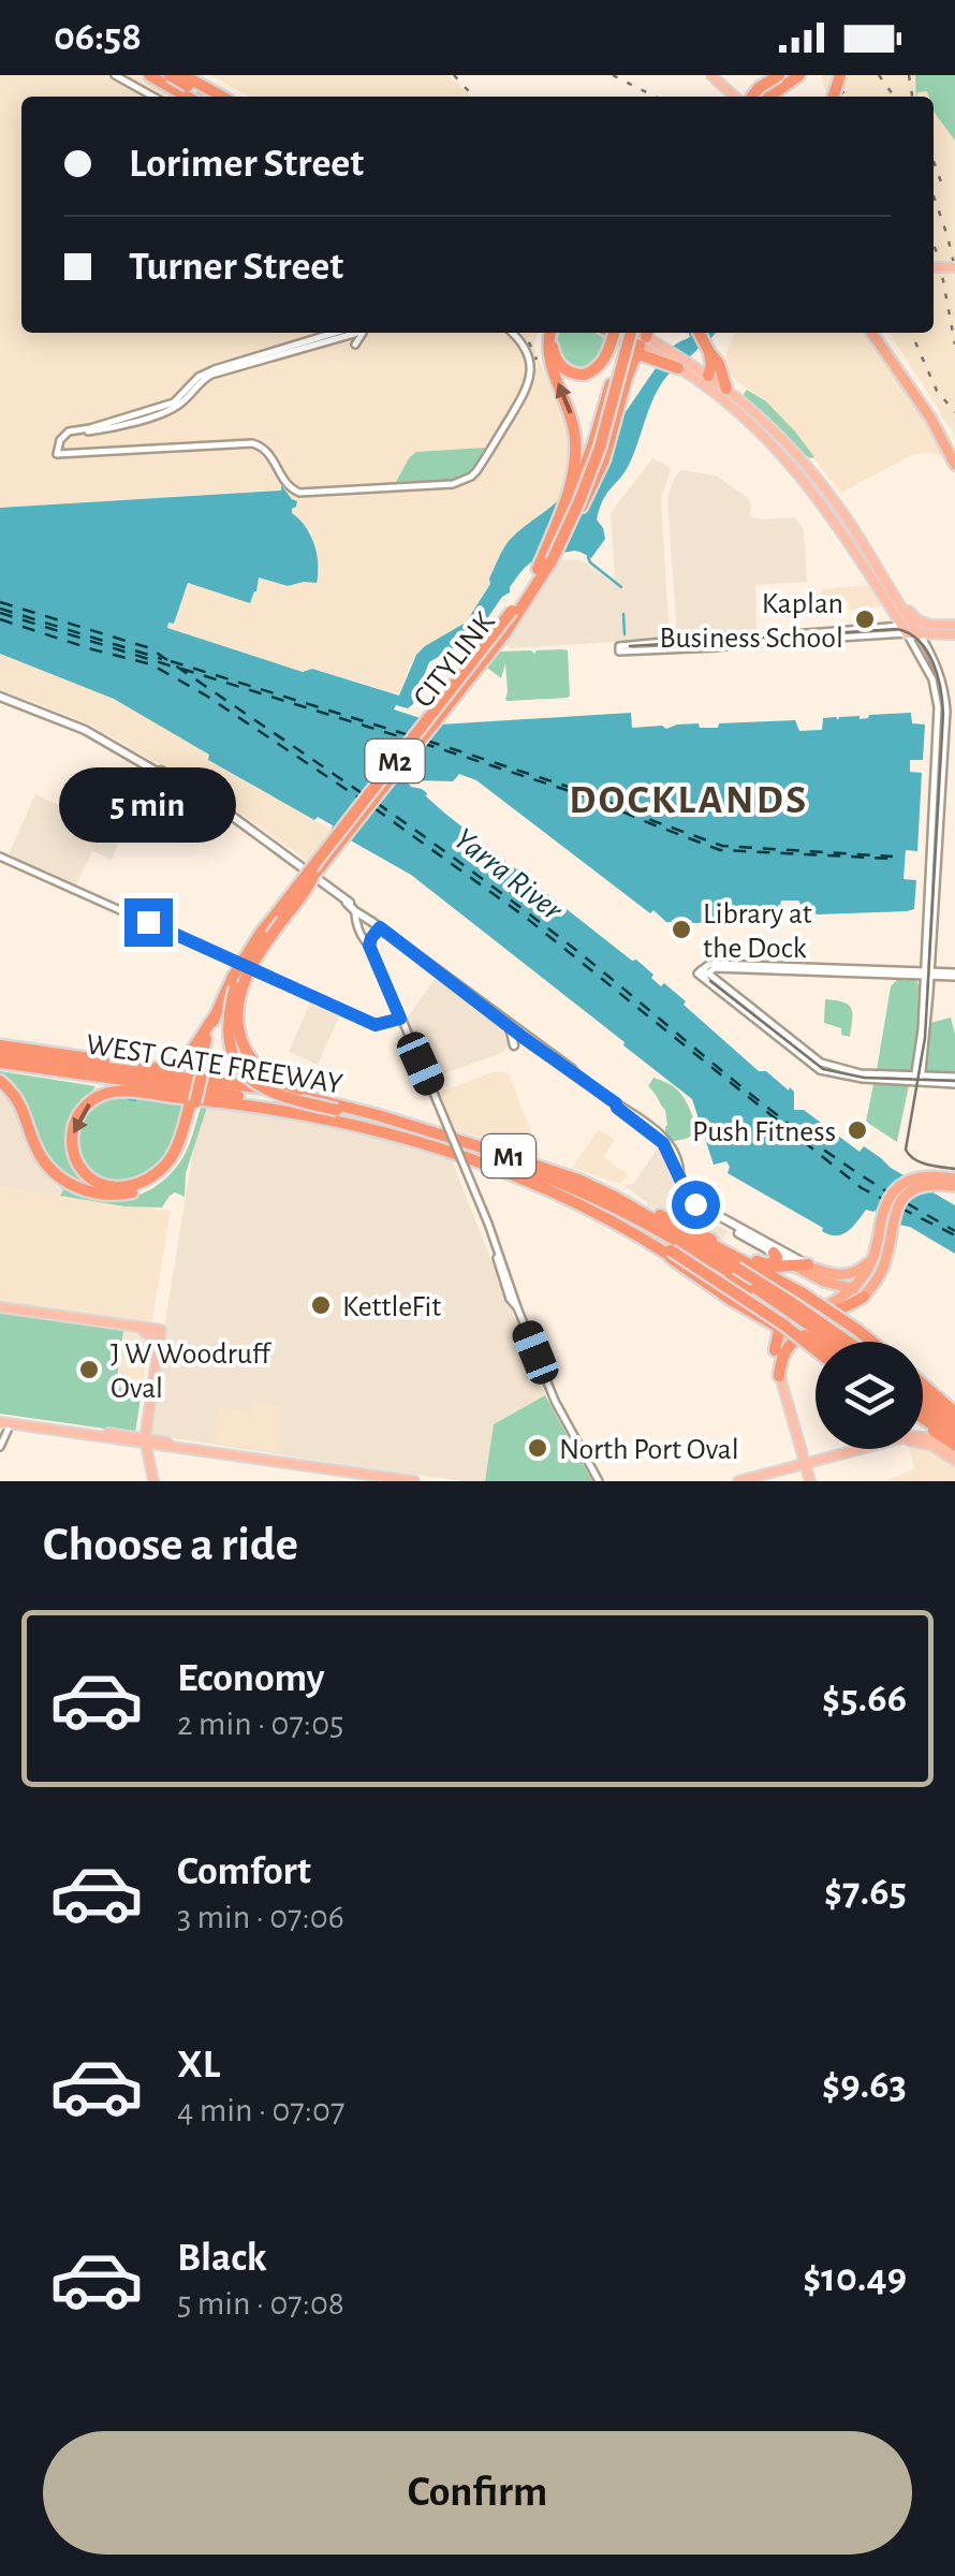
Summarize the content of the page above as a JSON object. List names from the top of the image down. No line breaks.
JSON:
{"streets":{"highway":["CITYLINK","M2","WEST GATE FREEWAY","M1"]},"crossings":[["CITYLINK","M2"],["M2","WEST GATE FREEWAY"],["M2","M1"],["WEST GATE FREEWAY","M1"]],"districts":["DOCKLANDS"],"water":["Yarra River"],"places":["Kaplan Business School","Library at the Dock","Push Fitness","KettleFit","J W Woodruff Oval","North Port Oval"],"page":{"status":"06:58","banner":["Lorimer Street","Turner Street"],"bubble":"5 min","heading":"Choose a ride","list":[{"name":"Economy","note":"2 min · 07:05","value":"$5.66"},{"name":"Comfort","note":"3 min · 07:06","value":"$7.65"},{"name":"XL","note":"4 min · 07:07","value":"$9.63"},{"name":"Black","note":"5 min · 07:08","value":"$10.49"}],"buttons":"Confirm"}}
